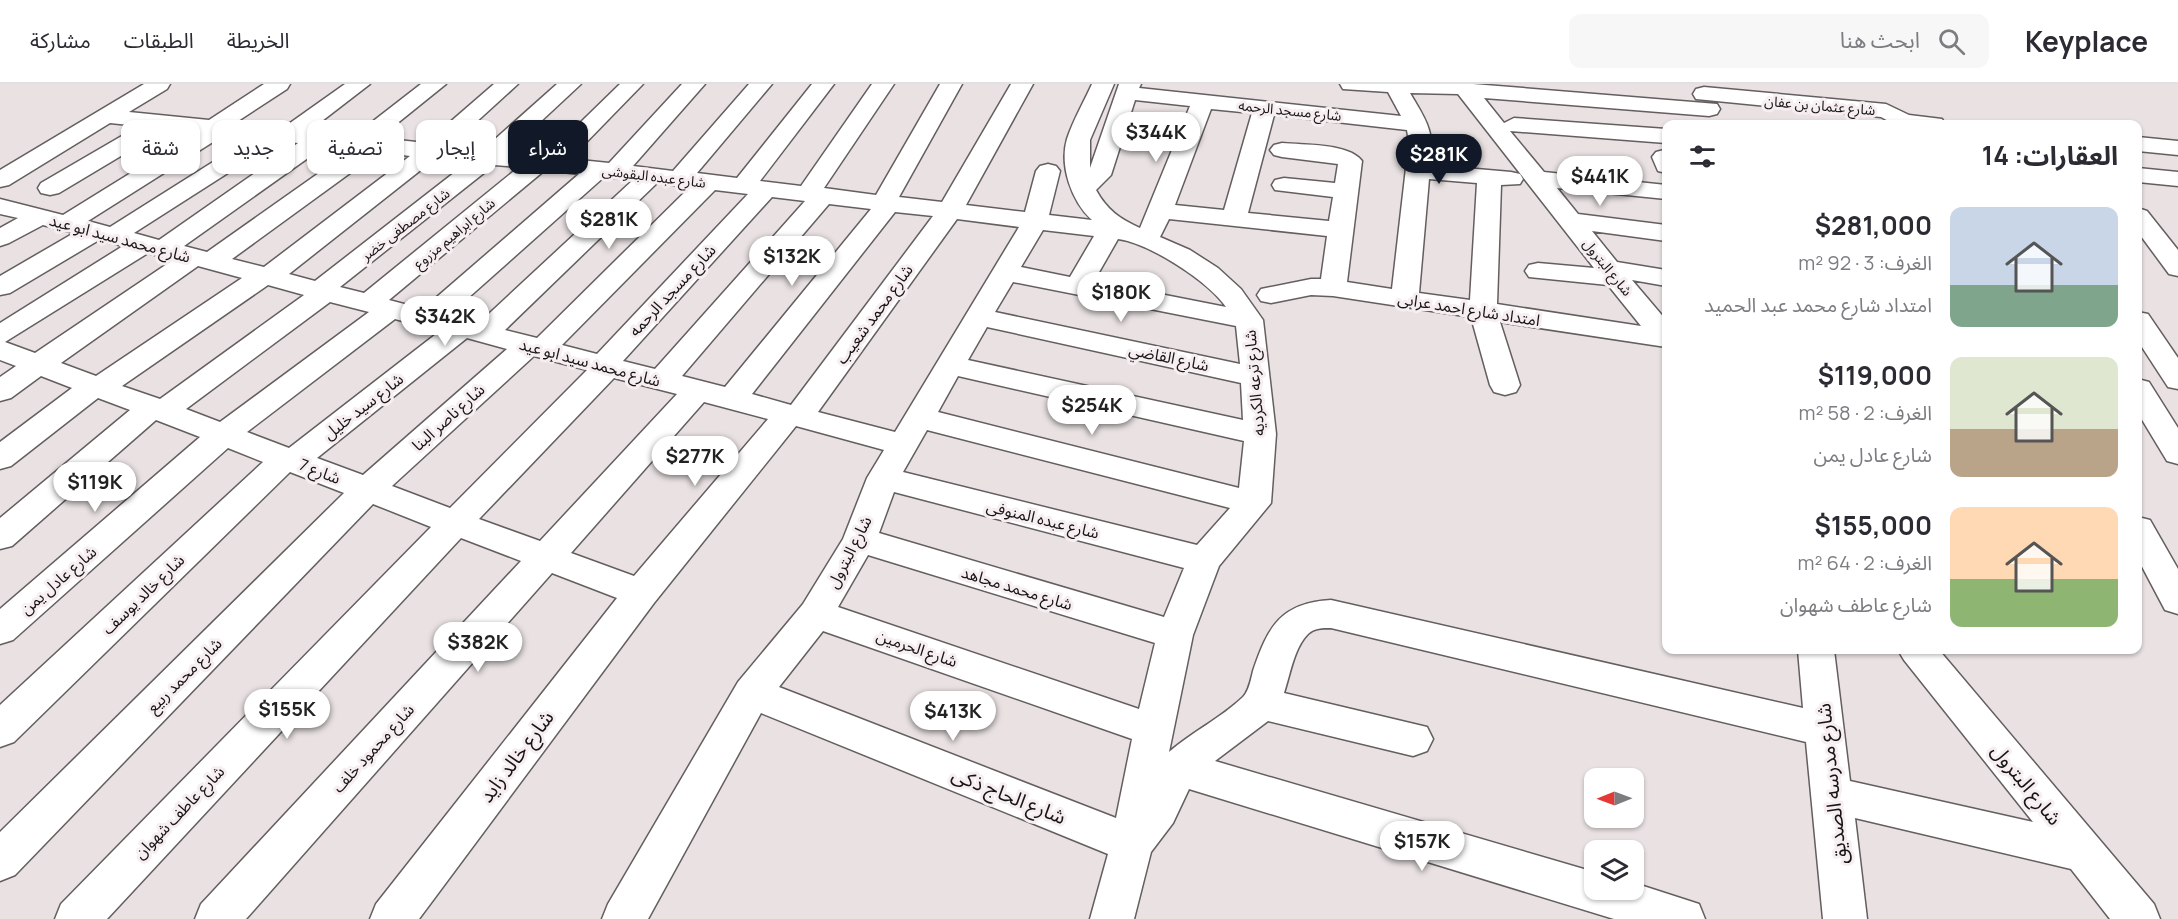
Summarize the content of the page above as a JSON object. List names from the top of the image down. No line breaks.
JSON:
{"streets":{"street":["شارع عثمان بن عفان","شارع مسجد الرحمه","شارع عبده البقوشى","شارع مصطفى خضر","شارع ابراهيم مزروع","شارع محمد سيد ابو عيد","شارع البترول","امتداد شارع احمد عرابى","شارع محمد شعيب","شارع القاضي","شارع ترعه الكرديه","شارع سيد خليل","شارع ناصر البنا","شارع 7","شارع عبده المنوفى","شارع عادل يمن","شارع محمد مجاهد","شارع خالد يوسف","شارع الحرمين","شارع محمد ربيع","شارع محمود خلف","شارع خالد زايد","شارع مدرسه الصديق","شارع الحاج ذكى","شارع عاطف شهوان"]},"crossings":[["شارع عثمان بن عفان","شارع البترول"],["شارع مسجد الرحمه","شارع عبده البقوشى"],["شارع مسجد الرحمه","شارع محمد سيد ابو عيد"],["شارع مسجد الرحمه","شارع ترعه الكرديه"],["شارع مسجد الرحمه","شارع 7"],["شارع مسجد الرحمه","شارع عاطف شهوان"],["شارع عبده البقوشى","شارع البترول"],["شارع عبده البقوشى","شارع محمد شعيب"],["شارع عبده البقوشى","شارع ترعه الكرديه"],["شارع عبده البقوشى","شارع سيد خليل"],["شارع عبده البقوشى","شارع ناصر البنا"],["شارع عبده البقوشى","شارع محمود خلف"],["شارع مصطفى خضر","شارع محمد سيد ابو عيد"],["شارع مصطفى خضر","شارع 7"],["شارع ابراهيم مزروع","شارع محمد سيد ابو عيد"],["شارع ابراهيم مزروع","شارع 7"],["شارع ابراهيم مزروع","شارع عادل يمن"],["شارع محمد سيد ابو عيد","شارع البترول"],["شارع محمد سيد ابو عيد","شارع محمد شعيب"],["شارع محمد سيد ابو عيد","شارع ترعه الكرديه"],["شارع محمد سيد ابو عيد","شارع سيد خليل"],["شارع محمد سيد ابو عيد","شارع ناصر البنا"],["شارع محمد سيد ابو عيد","شارع محمود خلف"],["شارع البترول","شارع القاضي"],["شارع البترول","شارع عبده المنوفى"],["شارع البترول","شارع محمد مجاهد"],["شارع البترول","شارع الحرمين"],["شارع البترول","شارع الحاج ذكى"],["شارع محمد شعيب","شارع 7"],["شارع محمد شعيب","شارع خالد زايد"],["شارع القاضي","شارع ترعه الكرديه"],["شارع سيد خليل","شارع 7"],["شارع سيد خليل","شارع خالد يوسف"],["شارع ناصر البنا","شارع 7"],["شارع ناصر البنا","شارع محمد ربيع"],["شارع 7","شارع عادل يمن"],["شارع 7","شارع خالد يوسف"],["شارع 7","شارع محمد ربيع"],["شارع 7","شارع محمود خلف"],["شارع 7","شارع خالد زايد"],["شارع 7","شارع عاطف شهوان"]],"north":"left","page":{"header":"Keyplace","search":"ابحث هنا","nav":["الخريطة","الطبقات","مشاركة"],"price":["$344K","$281K","$441K","$281K","$132K","$180K","$342K","$254K","$277K","$119K","$382K","$155K","$413K","$157K"],"chip":["شراء","إيجار","تصفية","جديد","شقة"],"heading":"العقارات: 14","list":[{"name":"$281,000","note":"الغرف: 3 · 92 m² · امتداد شارع محمد عبد الحميد"},{"name":"$119,000","note":"الغرف: 2 · 58 m² · شارع عادل يمن"},{"name":"$155,000","note":"الغرف: 2 · 64 m² · شارع عاطف شهوان"}]}}
